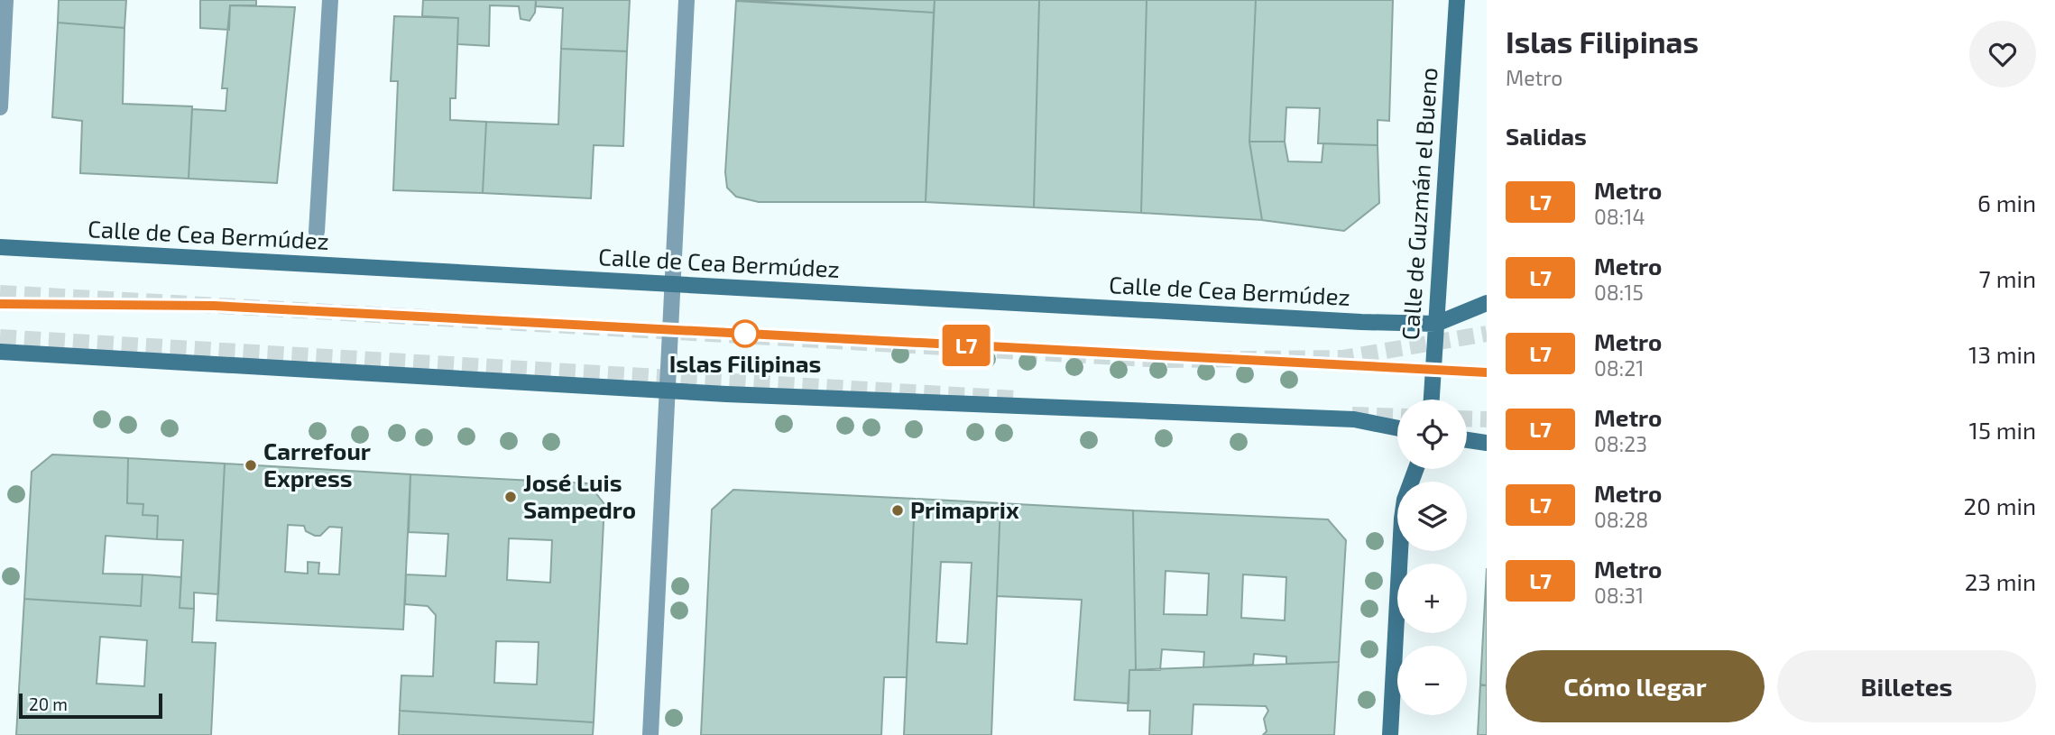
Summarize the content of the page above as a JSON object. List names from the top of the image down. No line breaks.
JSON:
{"streets":{"street":["Calle de Guzmán el Bueno","Calle de Cea Bermúdez"]},"crossings":[["Calle de Guzmán el Bueno","Calle de Cea Bermúdez"]],"places":["Islas Filipinas","Carrefour Express","José Luis Sampedro","Primaprix"],"lines":["metro line L7"],"scale_bar":"20 m","page":{"on_map":"L7","heading":[["Islas Filipinas","Metro"],"Salidas"],"list":[{"mark":"L7","name":"Metro","note":"08:14","value":"6 min"},{"mark":"L7","name":"Metro","note":"08:15","value":"7 min"},{"mark":"L7","name":"Metro","note":"08:21","value":"13 min"},{"mark":"L7","name":"Metro","note":"08:23","value":"15 min"},{"mark":"L7","name":"Metro","note":"08:28","value":"20 min"},{"mark":"L7","name":"Metro","note":"08:31","value":"23 min"}],"map_buttons":["+","−"],"buttons":["Cómo llegar","Billetes"],"scale":"20 m"}}
